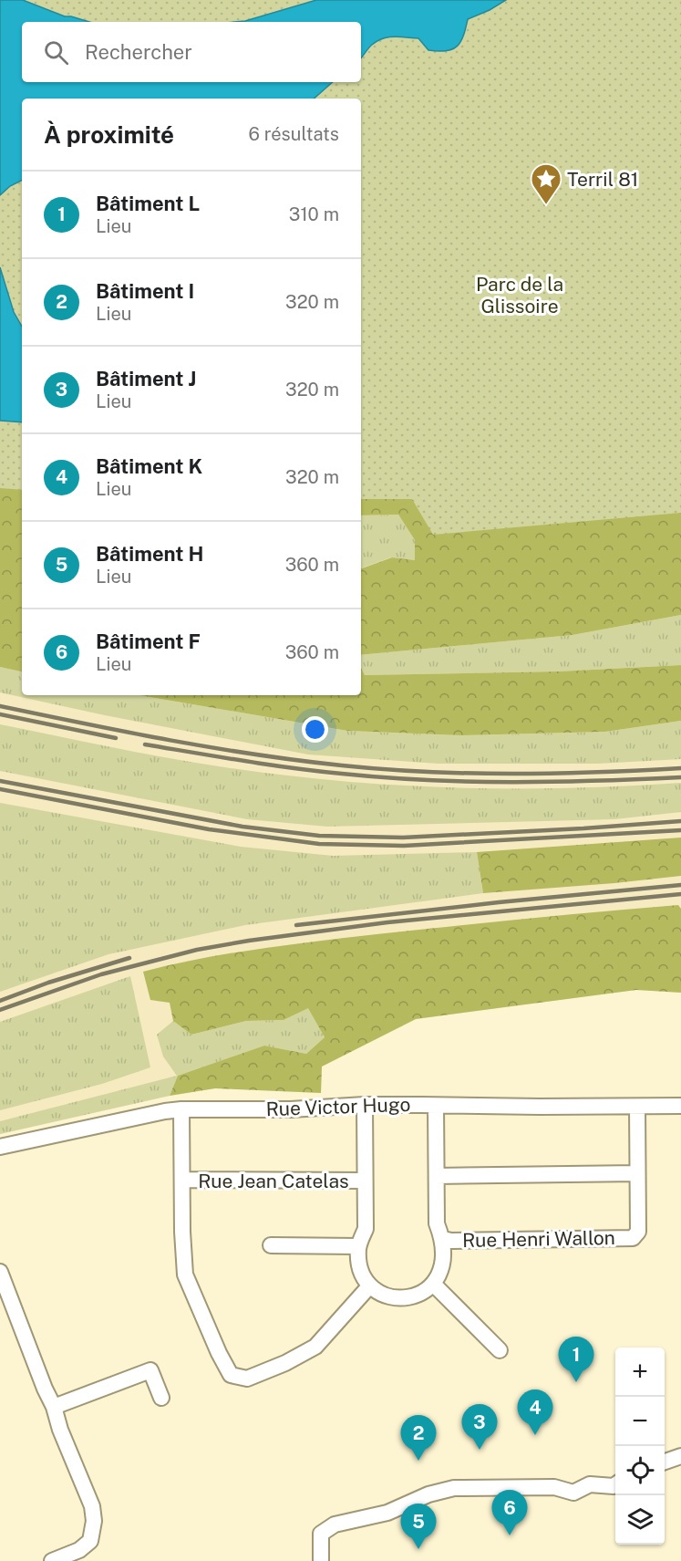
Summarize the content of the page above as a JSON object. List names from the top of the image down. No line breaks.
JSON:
{"streets":{"street":["Rue Victor Hugo","Rue Jean Catelas","Rue Henri Wallon"]},"crossings":[["Rue Victor Hugo","Rue Henri Wallon"]],"parks":["Parc de la Glissoire"],"places":{"place":["Terril 81"]},"page":{"search":"Rechercher","heading":["À proximité","6 résultats"],"list":[{"mark":"1","name":"Bâtiment L","note":"Lieu","value":"310 m"},{"mark":"2","name":"Bâtiment I","note":"Lieu","value":"320 m"},{"mark":"3","name":"Bâtiment J","note":"Lieu","value":"320 m"},{"mark":"4","name":"Bâtiment K","note":"Lieu","value":"320 m"},{"mark":"5","name":"Bâtiment H","note":"Lieu","value":"360 m"},{"mark":"6","name":"Bâtiment F","note":"Lieu","value":"360 m"}],"pins":["1","4","3","2","6","5"],"map_buttons":["+","−"]}}
